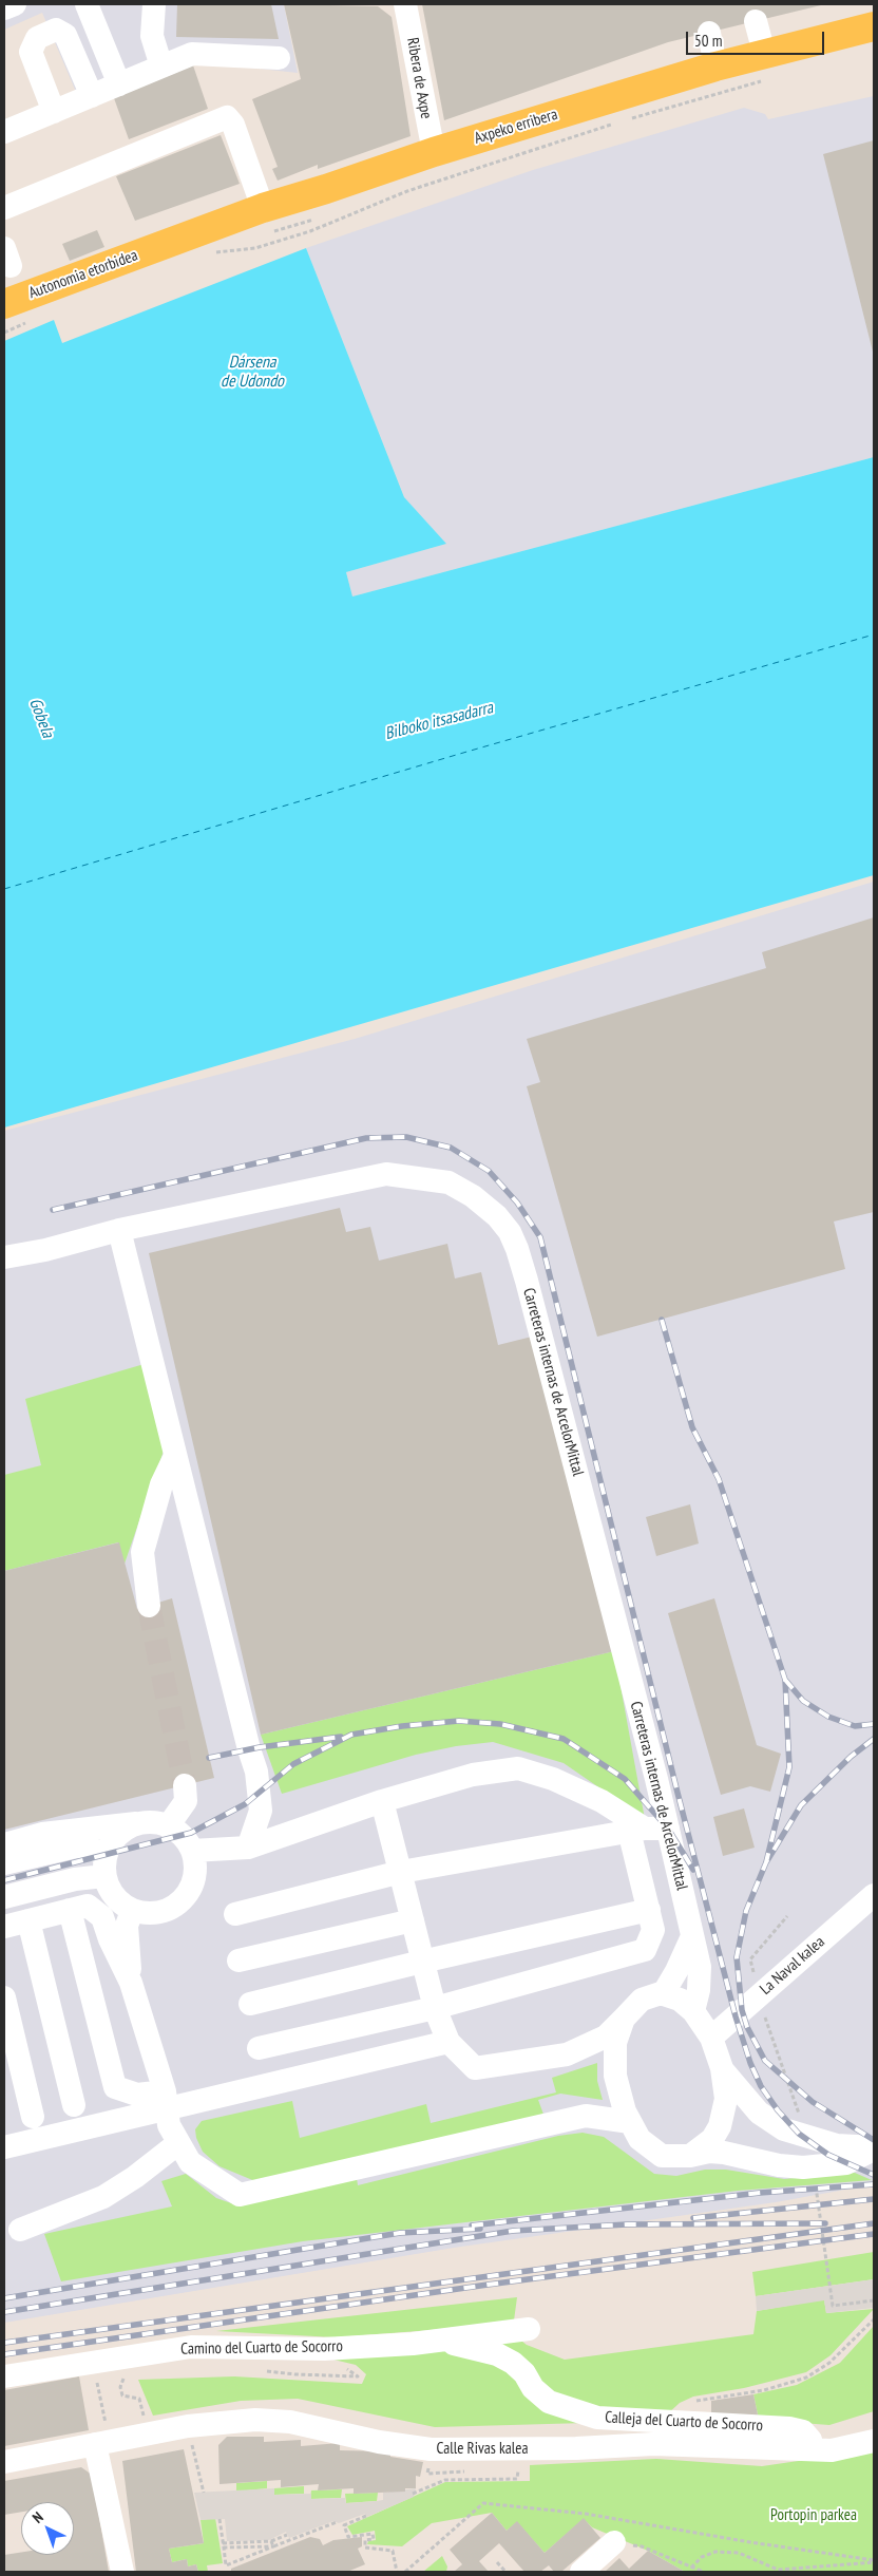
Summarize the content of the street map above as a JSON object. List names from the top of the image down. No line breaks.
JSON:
{"streets":{"main road":["Axpeko erribera","Autonomia etorbidea"],"street":["Ribera de Axpe","Carreteras internas de ArcelorMittal","La Naval kalea","Camino del Cuarto de Socorro","Calleja del Cuarto de Socorro","Calle Rivas kalea"]},"crossings":[["Ribera de Axpe","Axpeko erribera"],["Axpeko erribera","Autonomia etorbidea"],["Carreteras internas de ArcelorMittal","La Naval kalea"],["Camino del Cuarto de Socorro","Calleja del Cuarto de Socorro"],["Calleja del Cuarto de Socorro","Calle Rivas kalea"]],"water":["Dársena de Udondo","Gobela","Bilboko itsasadarra"],"parks":["Portopin parkea"],"scale_bar":"50 m","north":"top left"}
